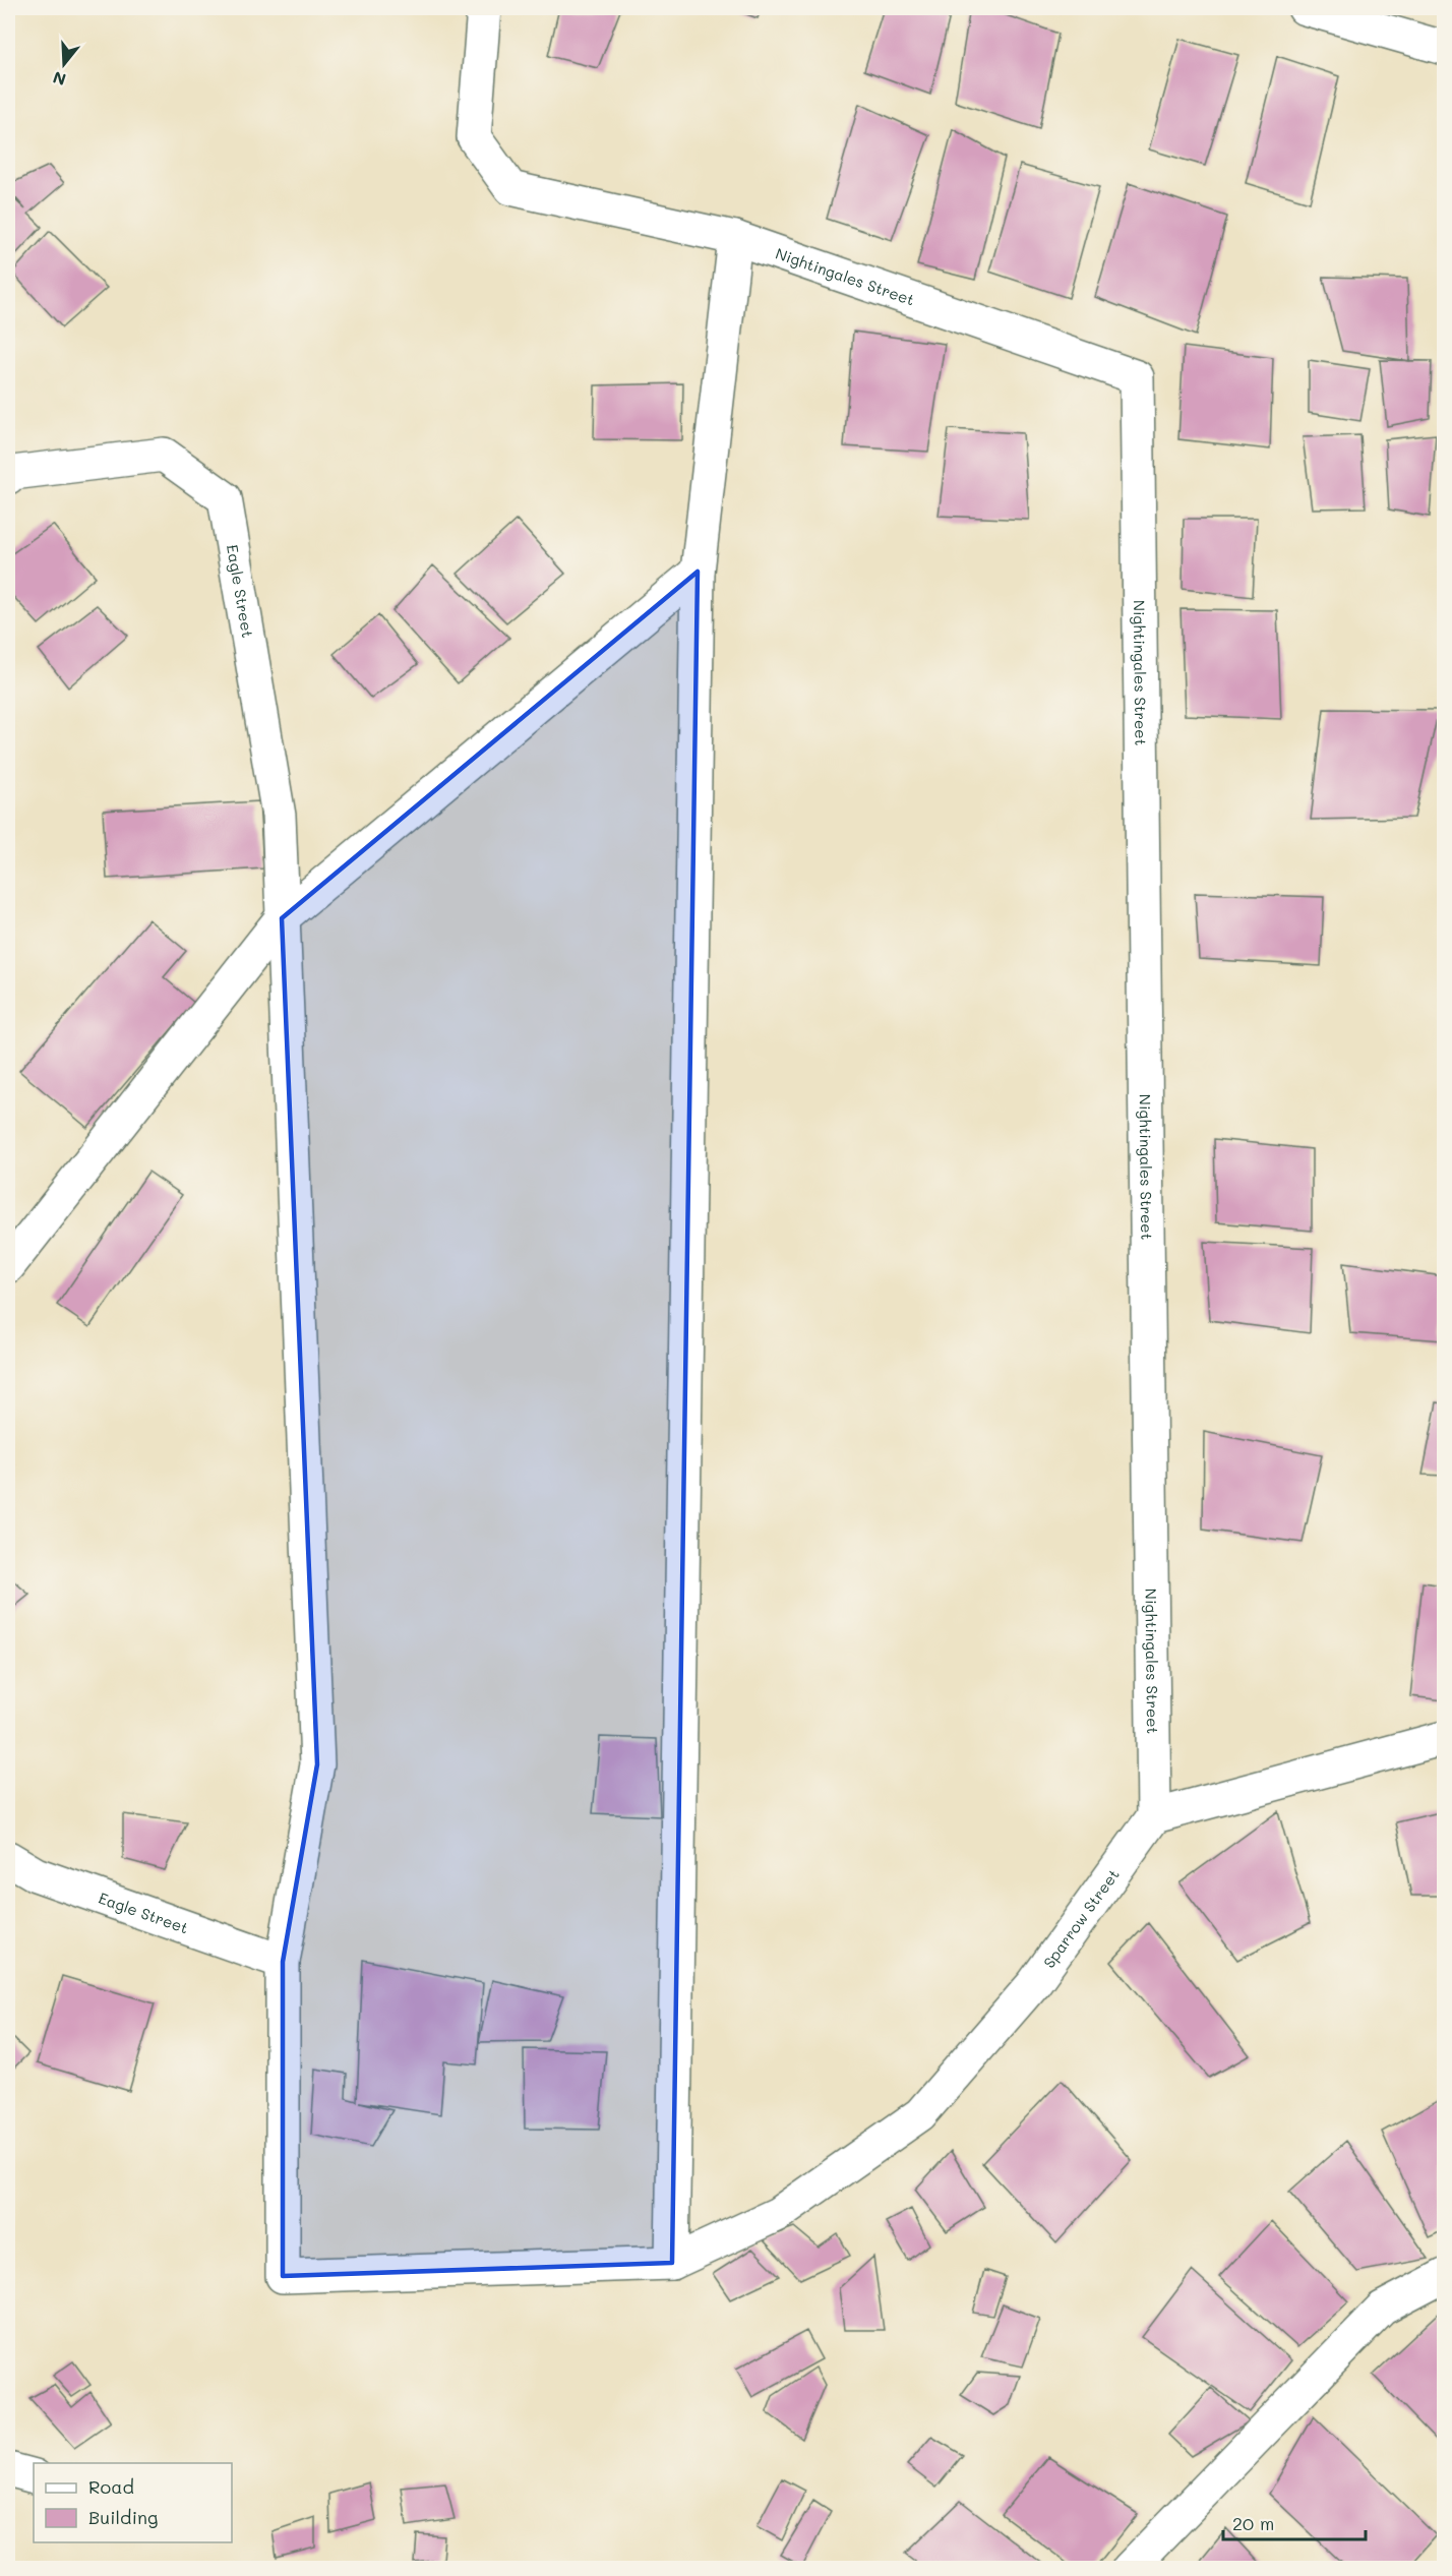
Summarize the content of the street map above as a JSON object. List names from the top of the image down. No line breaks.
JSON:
{"streets":{"street":["Nightingales Street","Eagle Street","Sparrow Street"]},"crossings":[["Nightingales Street","Sparrow Street"],["Eagle Street","Sparrow Street"]],"legend":["Road","Building"],"scale_bar":"20 m","north":"bottom"}
